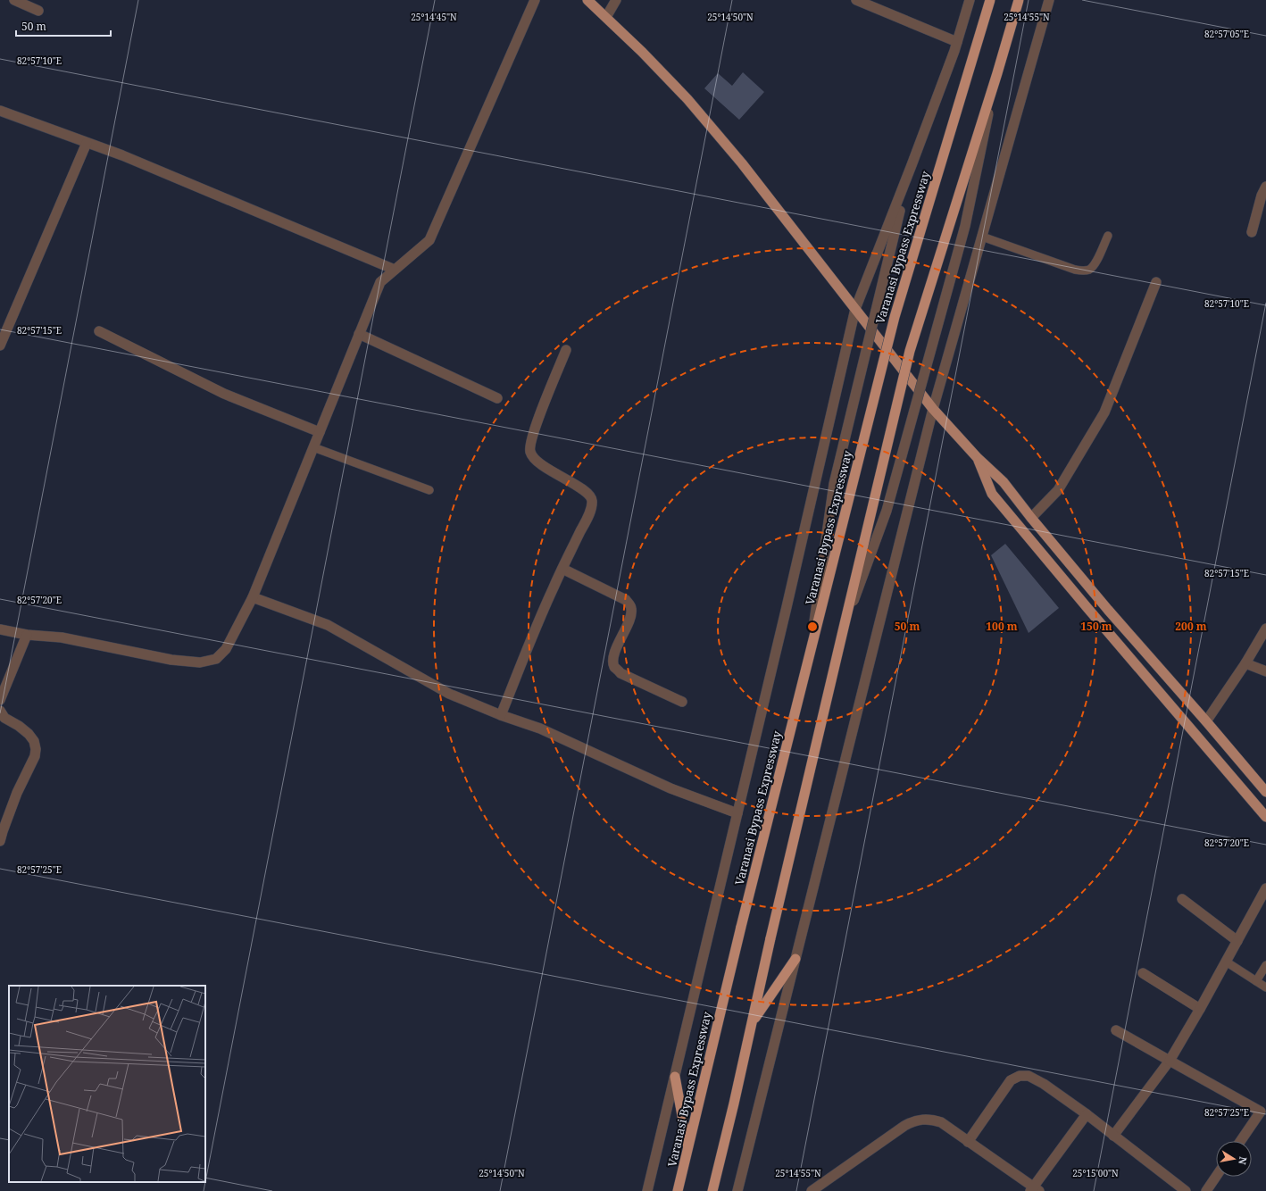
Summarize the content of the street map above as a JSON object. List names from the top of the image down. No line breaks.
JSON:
{"streets":{"highway":["Varanasi Bypass Expressway"]},"scale_bar":"50 m","north":"right","coordinates":["25°14'45\"N","25°14'50\"N","25°14'55\"N","82°57'05\"E","82°57'10\"E","82°57'15\"E","82°57'20\"E","82°57'25\"E","25°15'00\"N"],"rings":["50 m","100 m","150 m","200 m"]}
